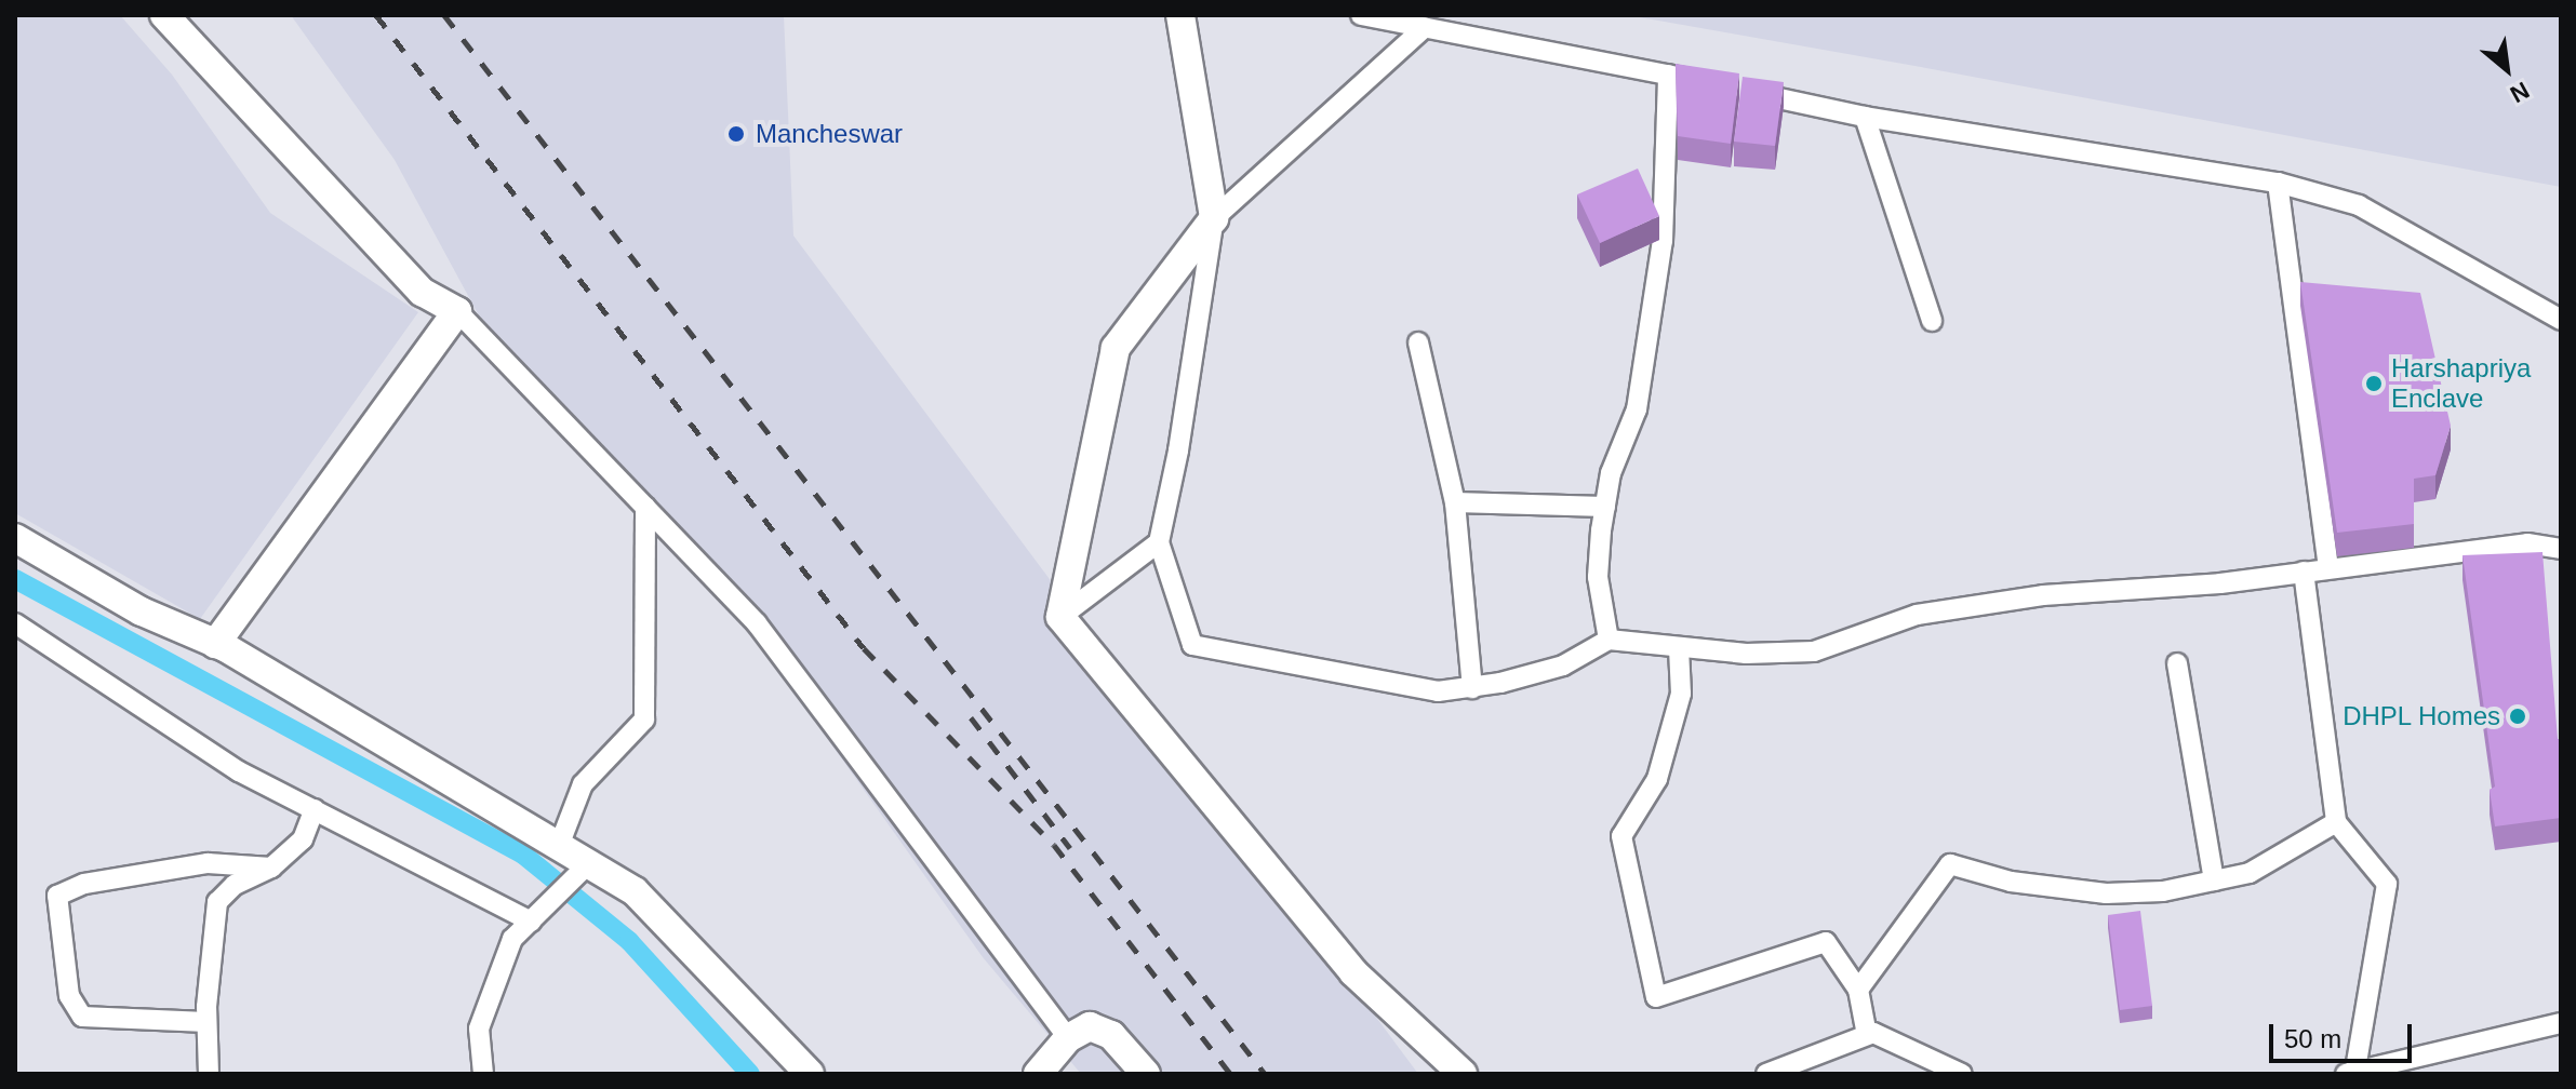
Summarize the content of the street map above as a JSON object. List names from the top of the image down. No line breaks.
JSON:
{"places":["Mancheswar","Harshapriya Enclave","DHPL Homes"],"scale_bar":"50 m","north":"bottom right"}
